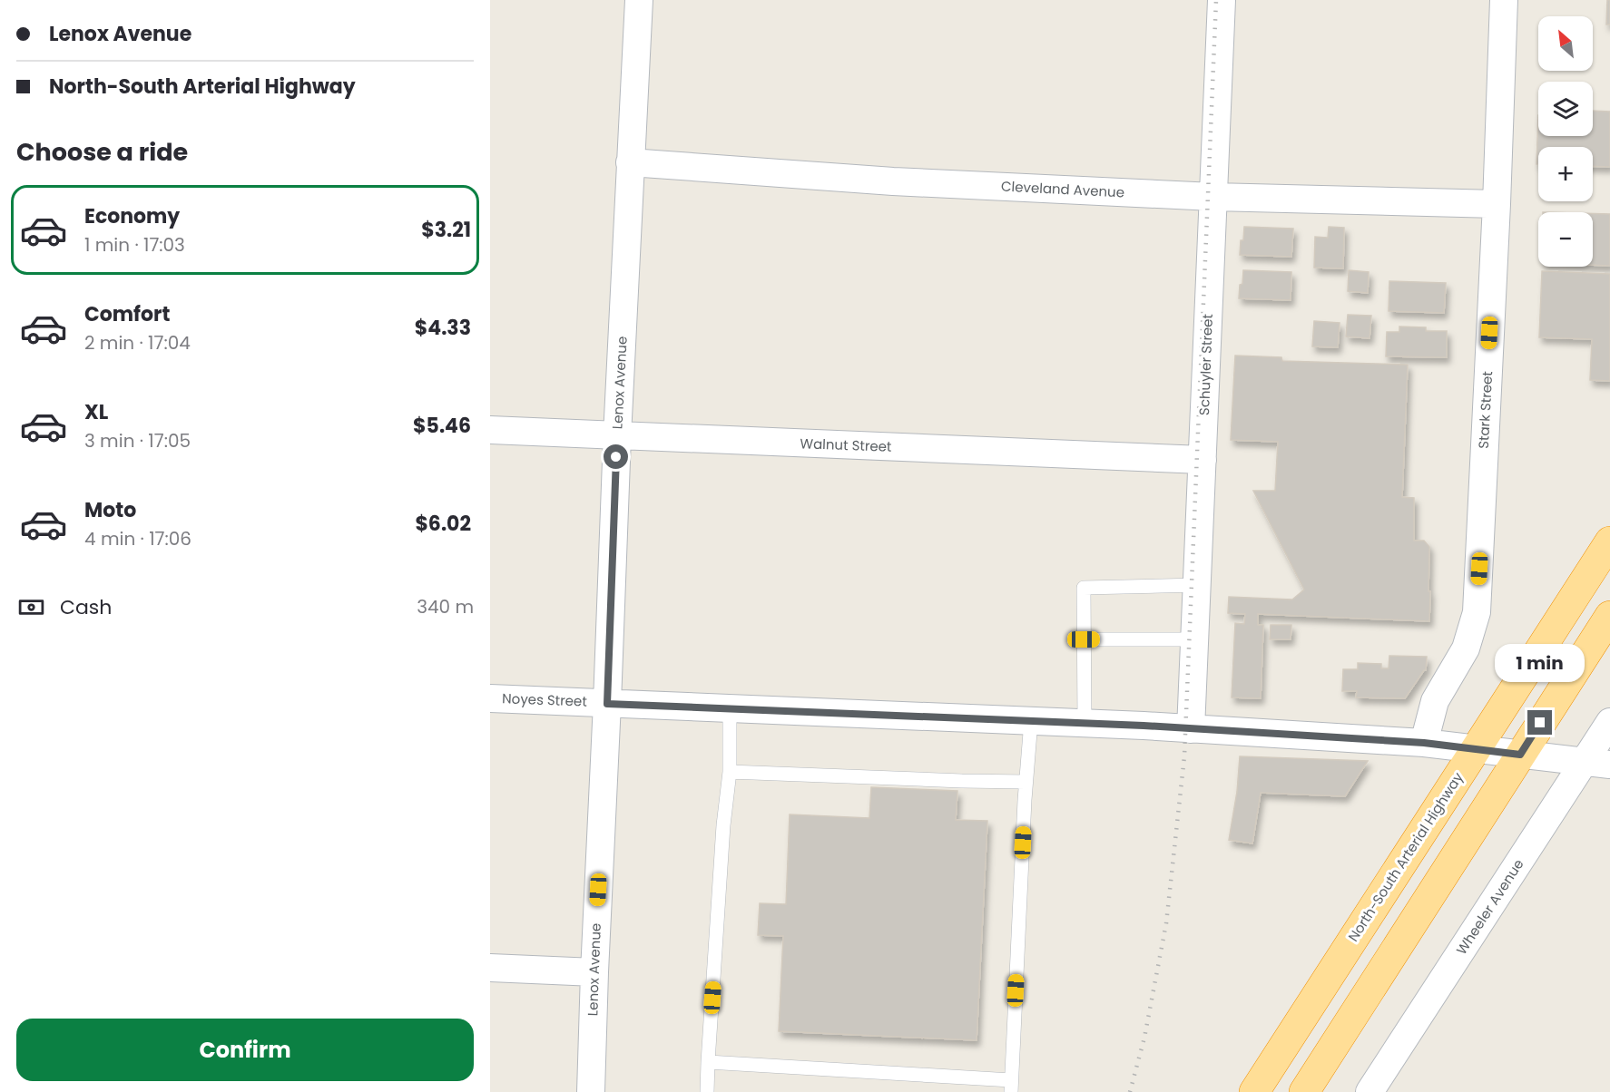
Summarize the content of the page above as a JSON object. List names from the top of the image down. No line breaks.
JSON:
{"streets":{"highway":["North-South Arterial Highway"],"street":["Cleveland Avenue","Schuyler Street","Lenox Avenue","Stark Street","Walnut Street","Noyes Street","Wheeler Avenue"]},"crossings":[["Cleveland Avenue","Schuyler Street"],["Cleveland Avenue","Lenox Avenue"],["Cleveland Avenue","Stark Street"],["Schuyler Street","Walnut Street"],["Schuyler Street","Noyes Street"],["Lenox Avenue","Walnut Street"],["Lenox Avenue","Noyes Street"],["Stark Street","Noyes Street"],["Noyes Street","North-South Arterial Highway"],["Noyes Street","Wheeler Avenue"]],"north":"top left","page":{"banner":["Lenox Avenue","North-South Arterial Highway"],"map_buttons":["+","−"],"heading":"Choose a ride","list":[{"name":"Economy","note":"1 min · 17:03","value":"$3.21"},{"name":"Comfort","note":"2 min · 17:04","value":"$4.33"},{"name":"XL","note":"3 min · 17:05","value":"$5.46"},{"name":"Moto","note":"4 min · 17:06","value":"$6.02"}],"pay":["Cash","340 m"],"bubble":"1 min","buttons":"Confirm"}}
